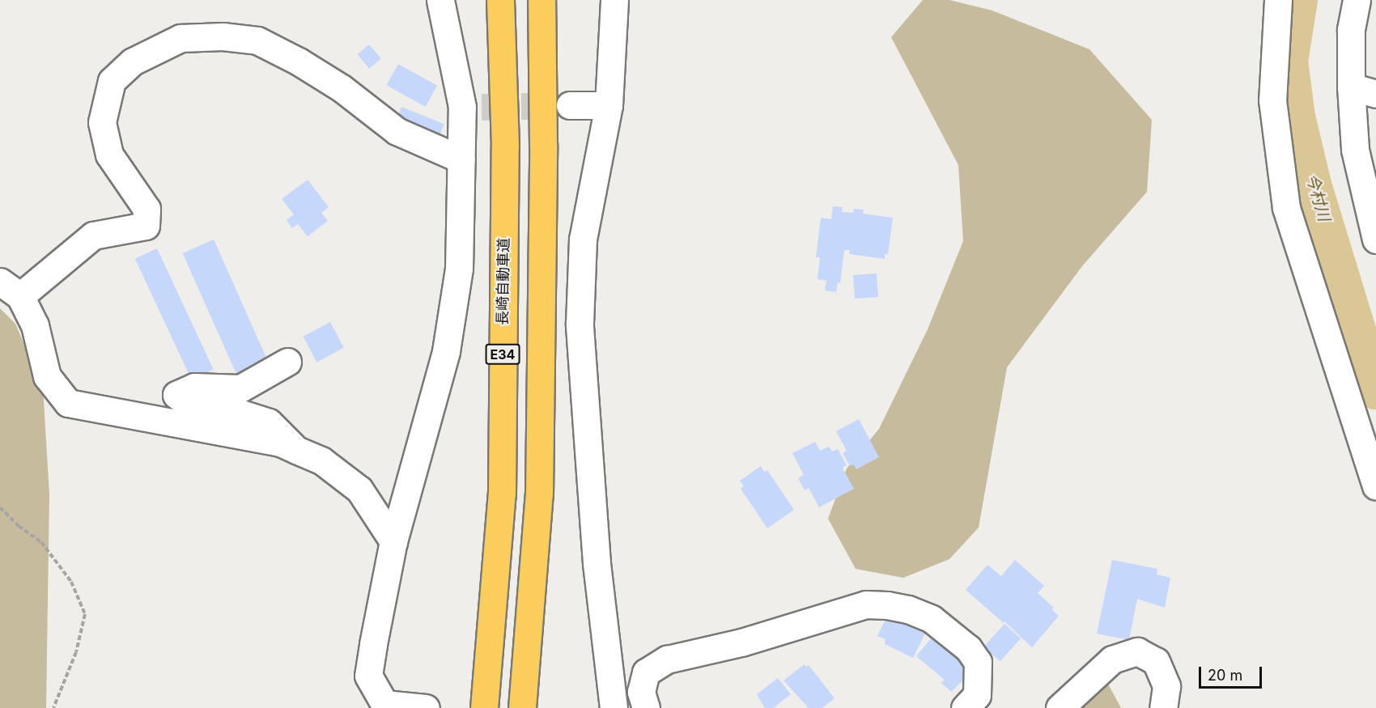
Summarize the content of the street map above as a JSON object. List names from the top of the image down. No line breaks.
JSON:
{"streets":{"highway":["長崎自動車道","E34"]},"water":["今村川"],"scale_bar":"20 m"}
